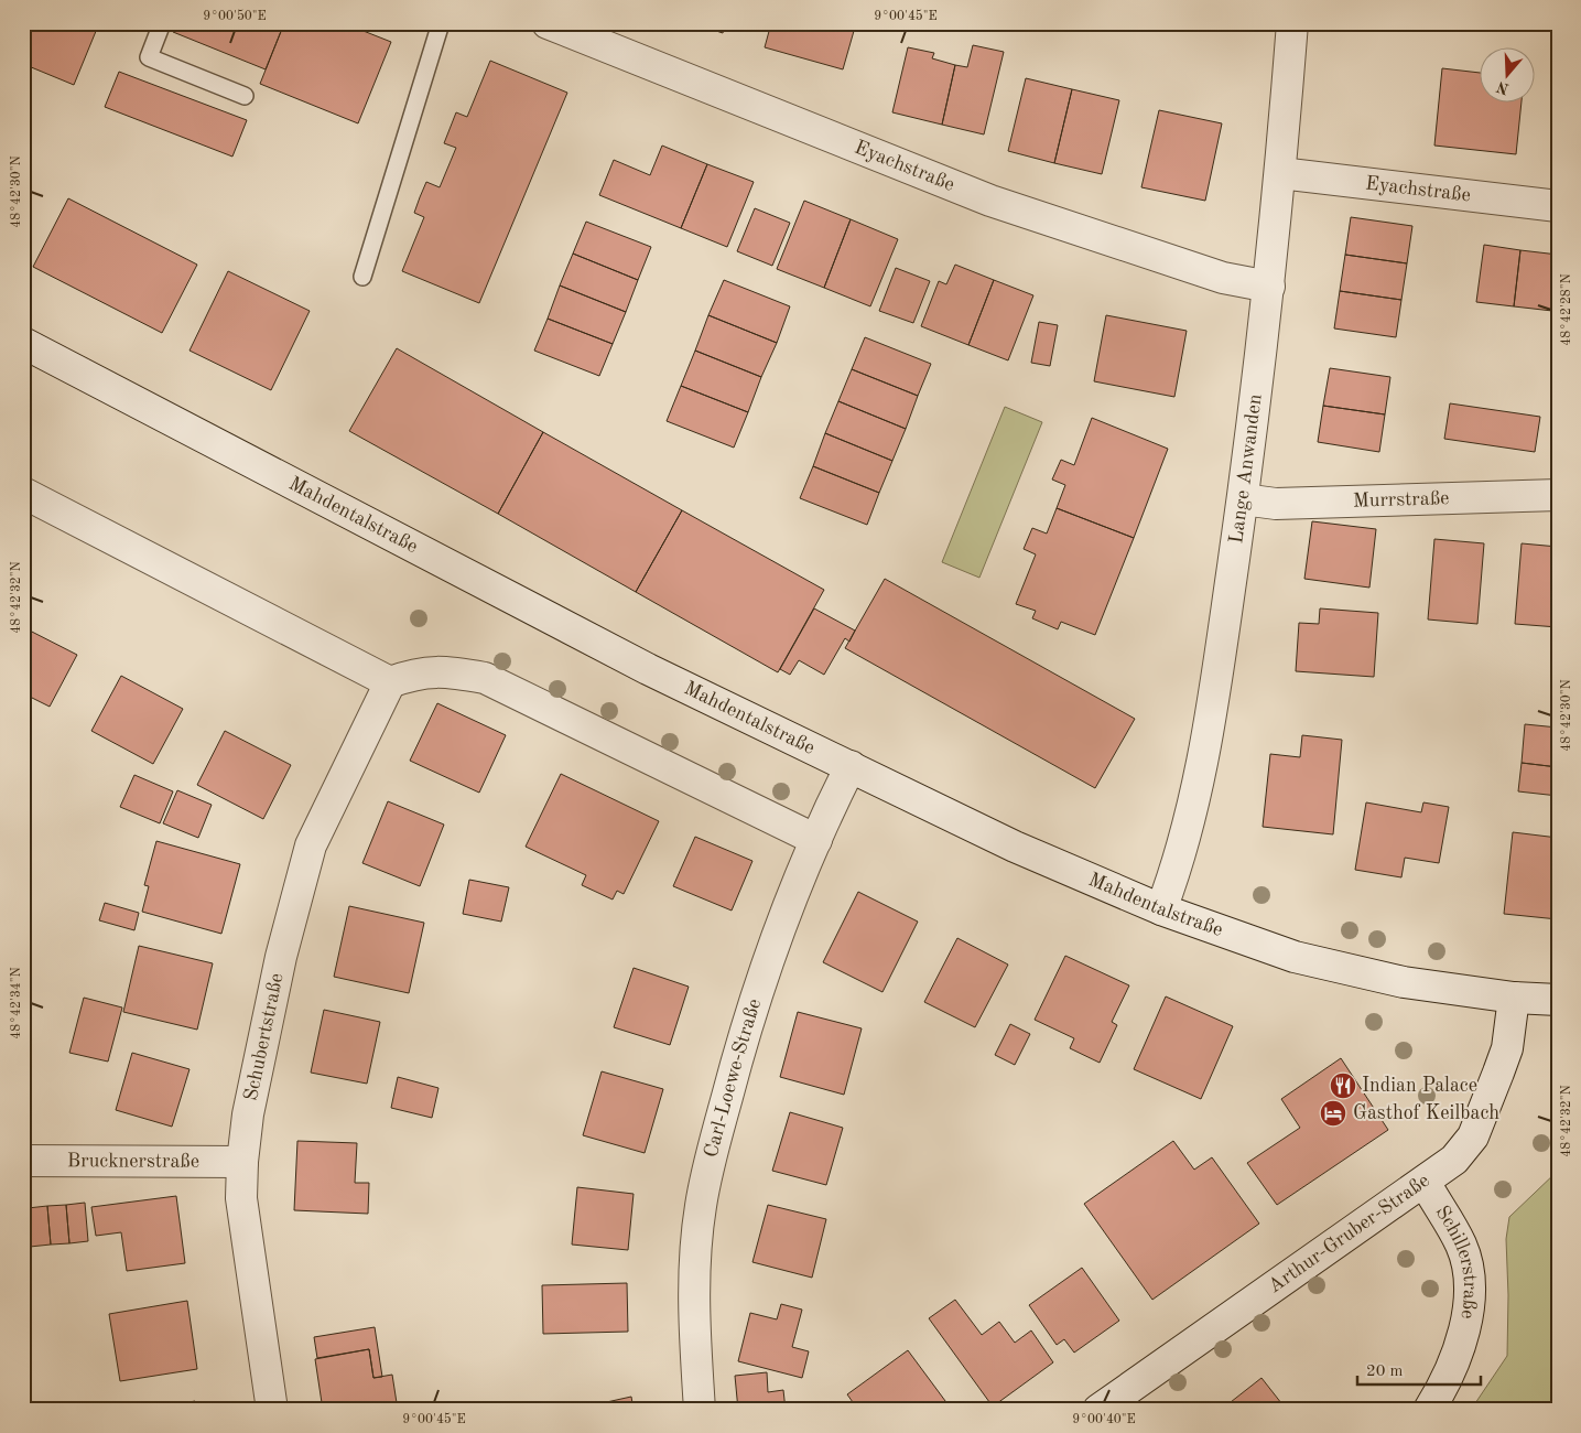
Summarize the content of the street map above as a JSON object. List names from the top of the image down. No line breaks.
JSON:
{"streets":{"street":["Eyachstraße","Lange Anwanden","Murrstraße","Mahdentalstraße","Schubertstraße","Carl-Loewe-Straße","Brucknerstraße","Arthur-Gruber-Straße","Schillerstraße"]},"crossings":[["Eyachstraße","Lange Anwanden"],["Lange Anwanden","Murrstraße"],["Lange Anwanden","Mahdentalstraße"],["Mahdentalstraße","Carl-Loewe-Straße"],["Mahdentalstraße","Arthur-Gruber-Straße"],["Schubertstraße","Brucknerstraße"],["Arthur-Gruber-Straße","Schillerstraße"]],"places":{"restaurant":["Indian Palace"],"hotel":["Gasthof Keilbach"]},"scale_bar":"20 m","north":"bottom","coordinates":["9°00'50\"E","9°00'45\"E","48°42'30\"N","48°42'28\"N","48°42'32\"N","48°42'34\"N","9°00'40\"E"]}
